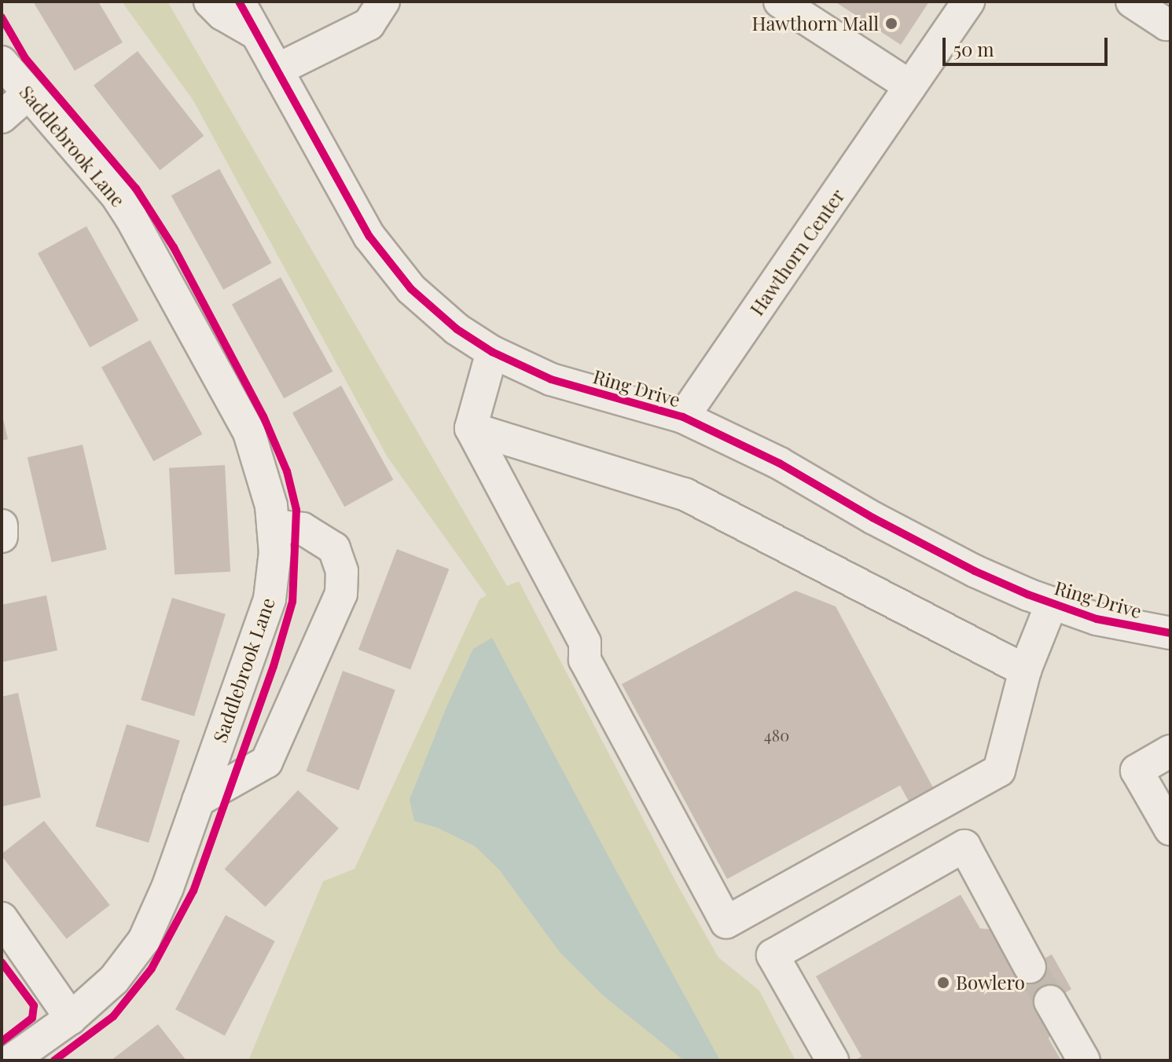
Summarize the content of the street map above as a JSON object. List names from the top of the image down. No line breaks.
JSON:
{"streets":{"street":["Saddlebrook Lane","Hawthorn Center","Ring Drive"]},"crossings":[["Hawthorn Center","Ring Drive"]],"places":["Hawthorn Mall","Bowlero"],"house_numbers":["480"],"scale_bar":"50 m"}
